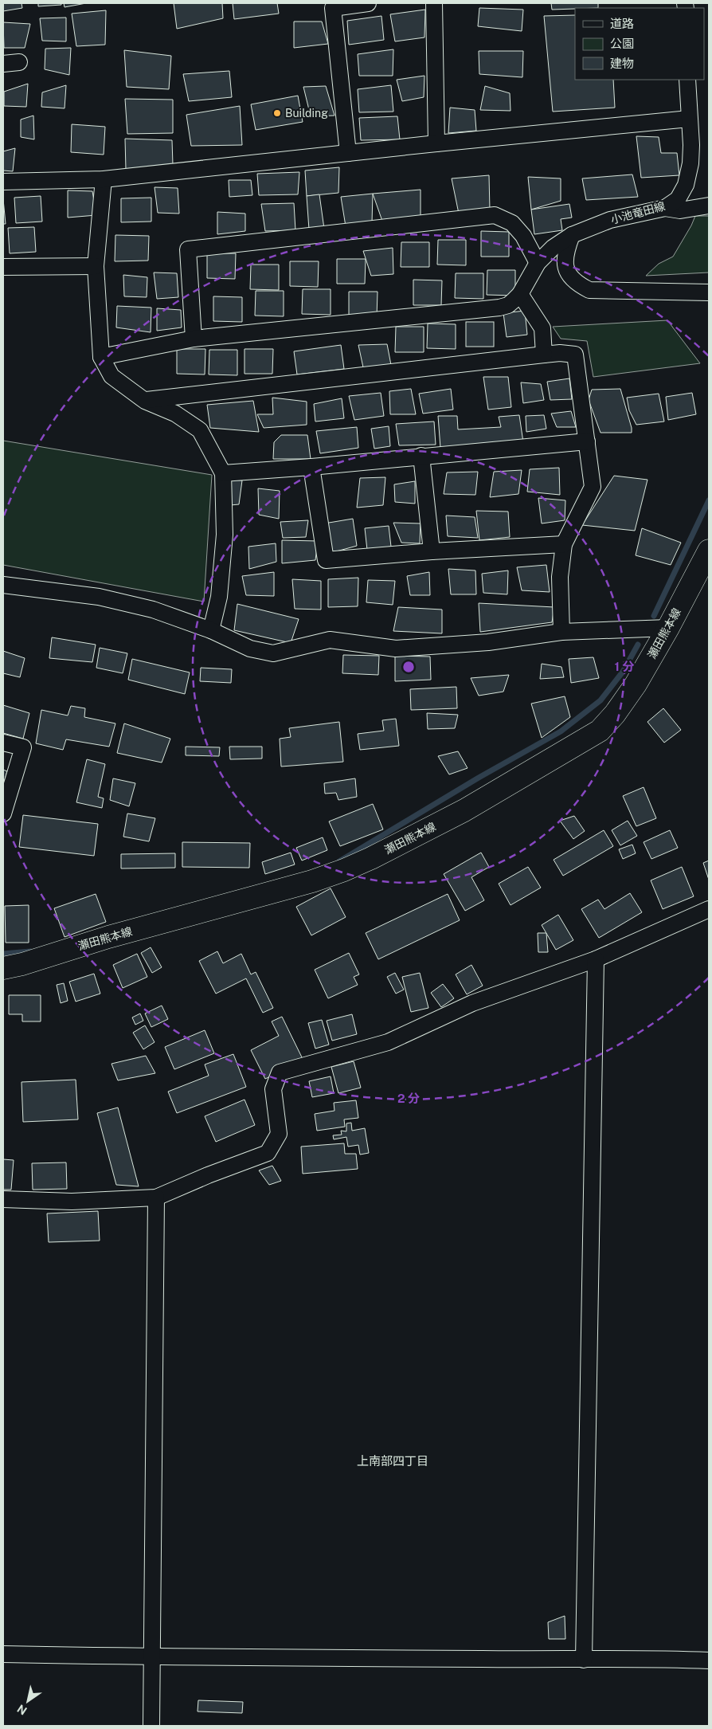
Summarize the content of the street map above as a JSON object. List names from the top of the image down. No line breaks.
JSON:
{"streets":{"main road":["瀬田熊本線"],"street":["小池竜田線"]},"districts":["上南部四丁目"],"places":["Building"],"legend":["道路","公園","建物"],"north":"bottom left","rings":["1 分","2 分"]}
